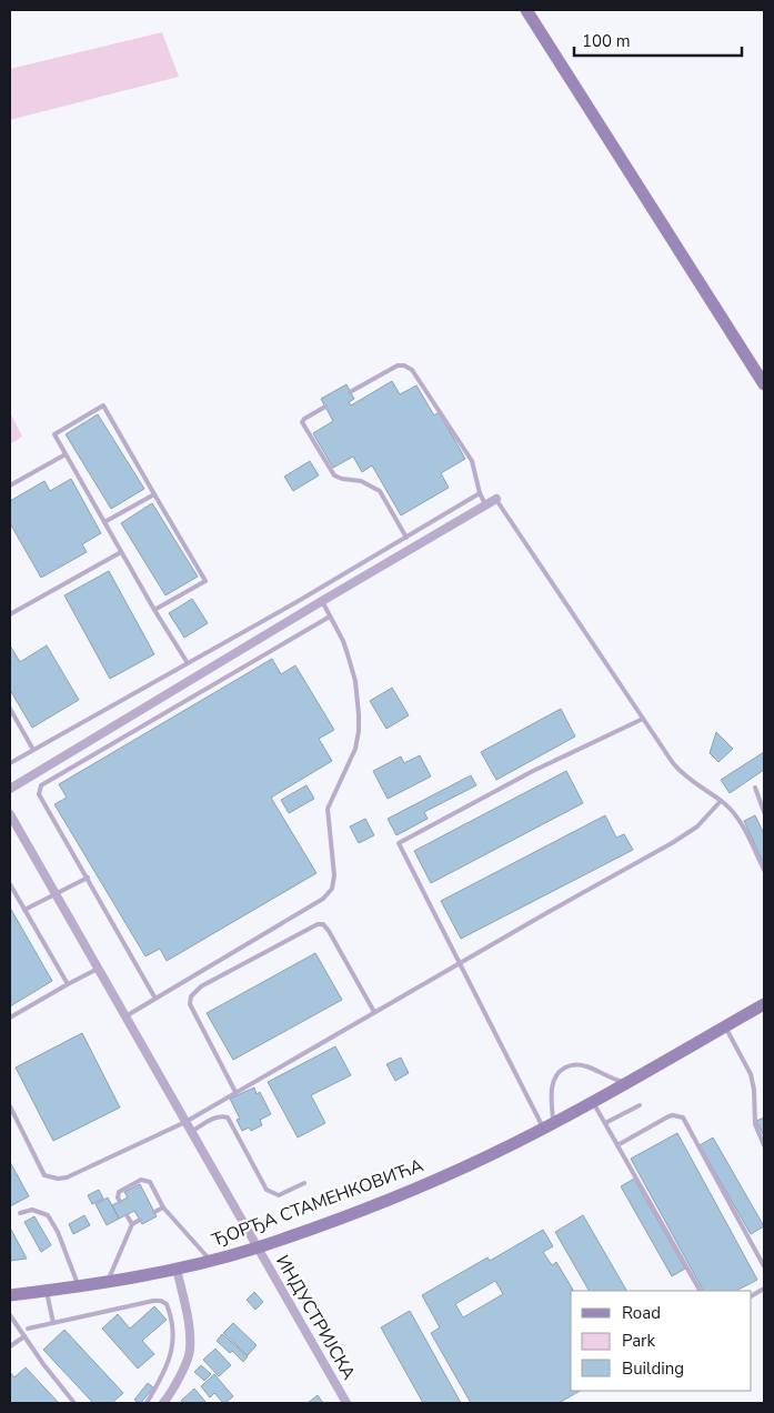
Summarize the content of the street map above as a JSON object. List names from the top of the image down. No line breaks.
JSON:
{"streets":{"street":["ЂОРЂА СТАМЕНКОВИЋА","ИНДУСТРИЈСКА"]},"crossings":[["ЂОРЂА СТАМЕНКОВИЋА","ИНДУСТРИЈСКА"]],"legend":["Road","Park","Building"],"scale_bar":"100 m"}
